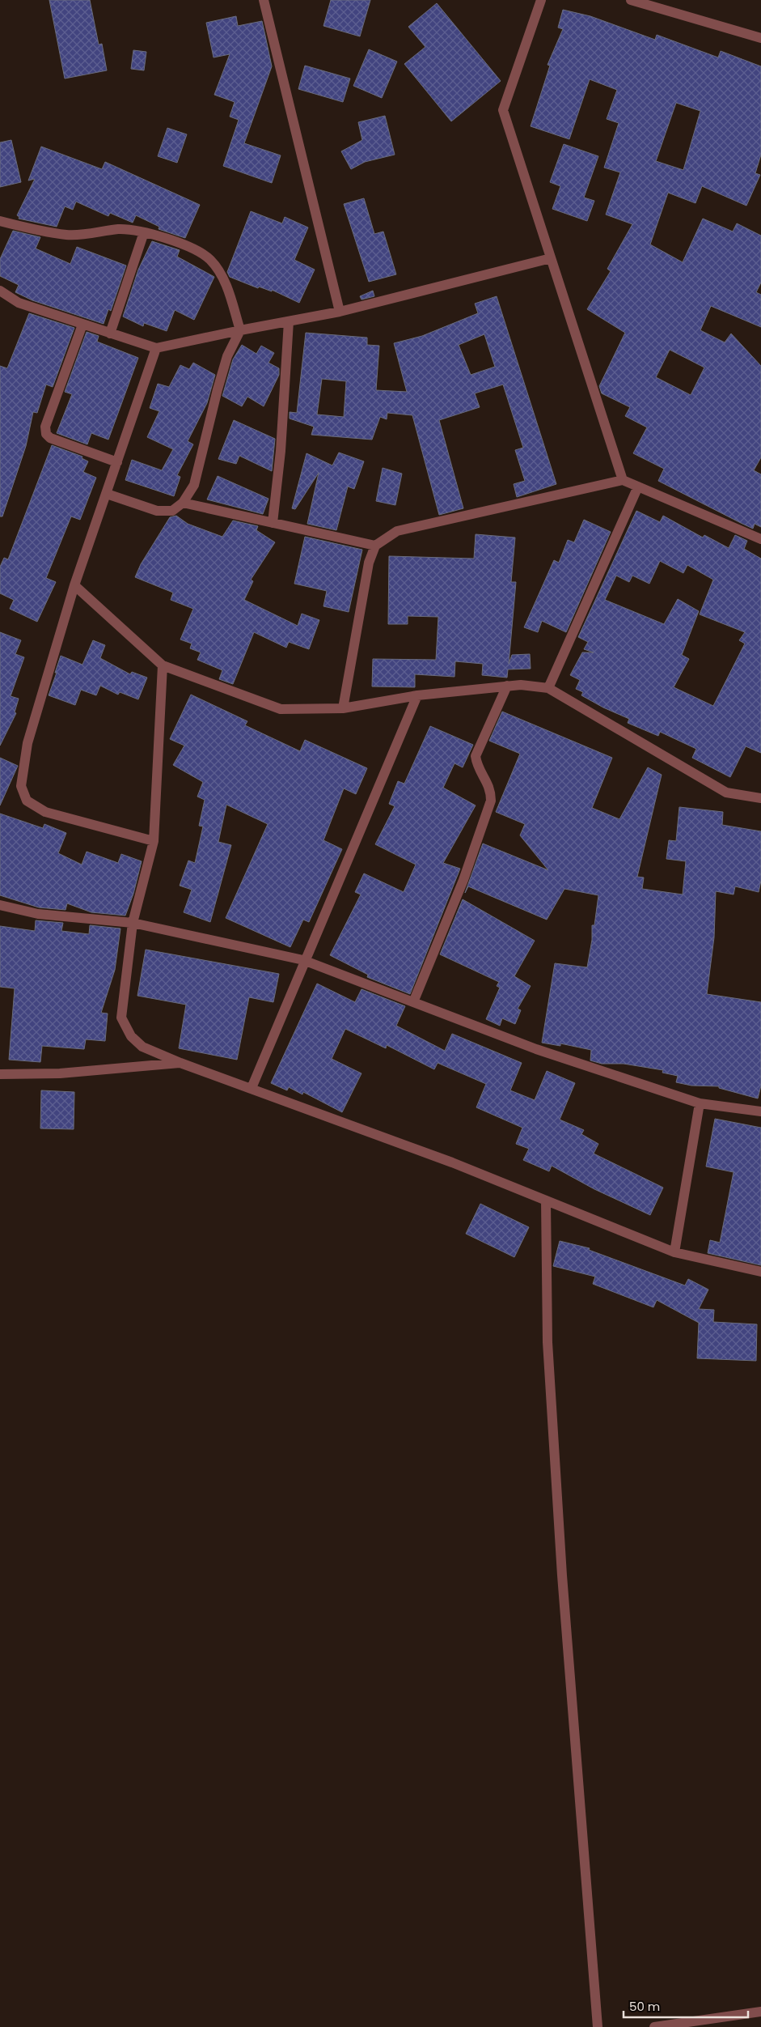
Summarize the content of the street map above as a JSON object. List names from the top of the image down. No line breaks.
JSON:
{"scale_bar":"50 m"}
